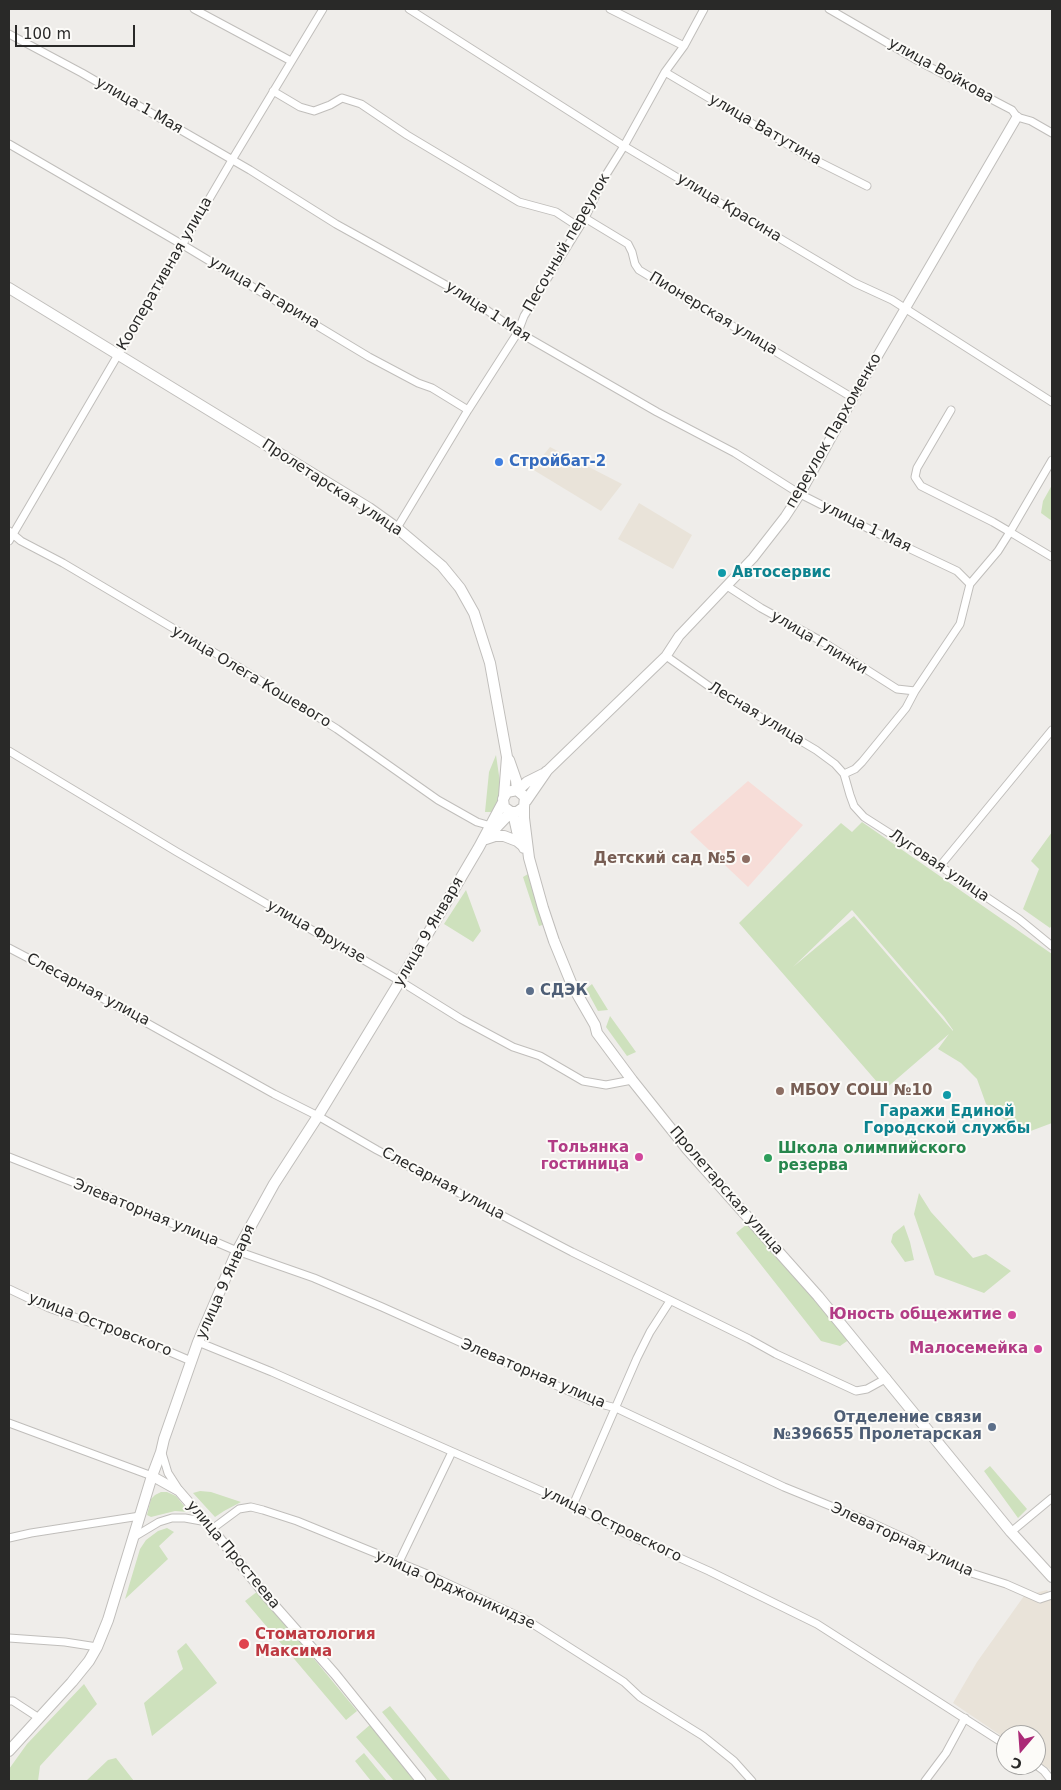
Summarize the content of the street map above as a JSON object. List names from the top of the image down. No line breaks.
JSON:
{"streets":{"main road":["переулок Пархоменко","Пролетарская улица","улица 9 Января"],"street":["улица Войкова","улица 1 Мая","улица Ватутина","улица Красина","Песочный переулок","Кооперативная улица","улица Гагарина","Пионерская улица","улица Глинки","улица Олега Кошевого","Лесная улица","Луговая улица","улица Фрунзе","Слесарная улица","Элеваторная улица","улица Островского","улица Простеева","улица Орджоникидзе"]},"crossings":[["улица Войкова","переулок Пархоменко"],["улица 1 Мая","Песочный переулок"],["улица 1 Мая","Кооперативная улица"],["улица 1 Мая","переулок Пархоменко"],["улица Ватутина","Песочный переулок"],["улица Красина","Песочный переулок"],["улица Красина","переулок Пархоменко"],["Песочный переулок","улица Гагарина"],["Песочный переулок","Пионерская улица"],["Песочный переулок","Пролетарская улица"],["Кооперативная улица","улица Гагарина"],["Кооперативная улица","Пролетарская улица"],["Кооперативная улица","улица Олега Кошевого"],["Пионерская улица","переулок Пархоменко"],["переулок Пархоменко","Пролетарская улица"],["переулок Пархоменко","улица Глинки"],["переулок Пархоменко","Лесная улица"],["переулок Пархоменко","улица 9 Января"],["Пролетарская улица","улица Фрунзе"],["Пролетарская улица","улица 9 Января"],["Пролетарская улица","Слесарная улица"],["улица Олега Кошевого","улица 9 Января"],["Лесная улица","Луговая улица"],["улица Фрунзе","улица 9 Января"],["улица 9 Января","Слесарная улица"],["улица 9 Января","Элеваторная улица"],["улица 9 Января","улица Островского"],["улица 9 Января","улица Простеева"],["улица Простеева","улица Орджоникидзе"]],"places":["Стройбат-2","Автосервис","Детский сад №5","СДЭК","МБОУ СОШ №10","Гаражи Единой Городской службы","Тольянка гостиница","Школа олимпийского резерва","Юность общежитие","Малосемейка","Отделение связи №396655 Пролетарская","Стоматология Максима"],"scale_bar":"100 m","north":"bottom"}
